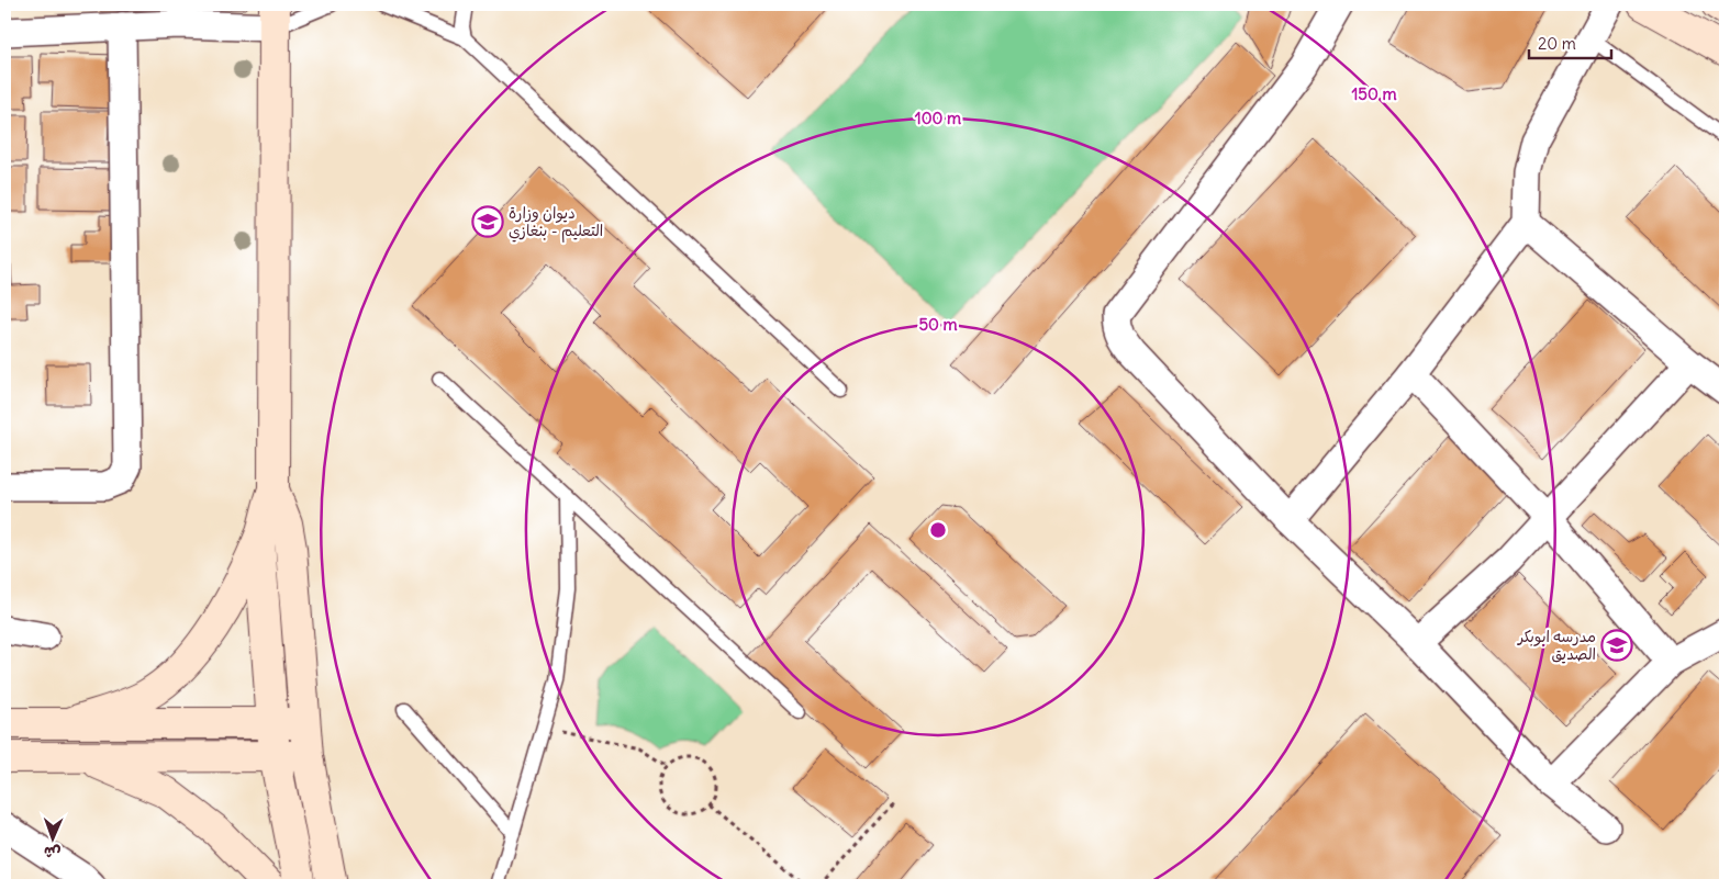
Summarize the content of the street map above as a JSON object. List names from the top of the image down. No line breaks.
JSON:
{"places":{"school or university":["ديوان وزارة التعليم - بنغازي","مدرسه ابوبكر الصديق"]},"scale_bar":"20 m","north":"bottom","rings":["150 m","100 m","50 m"]}
